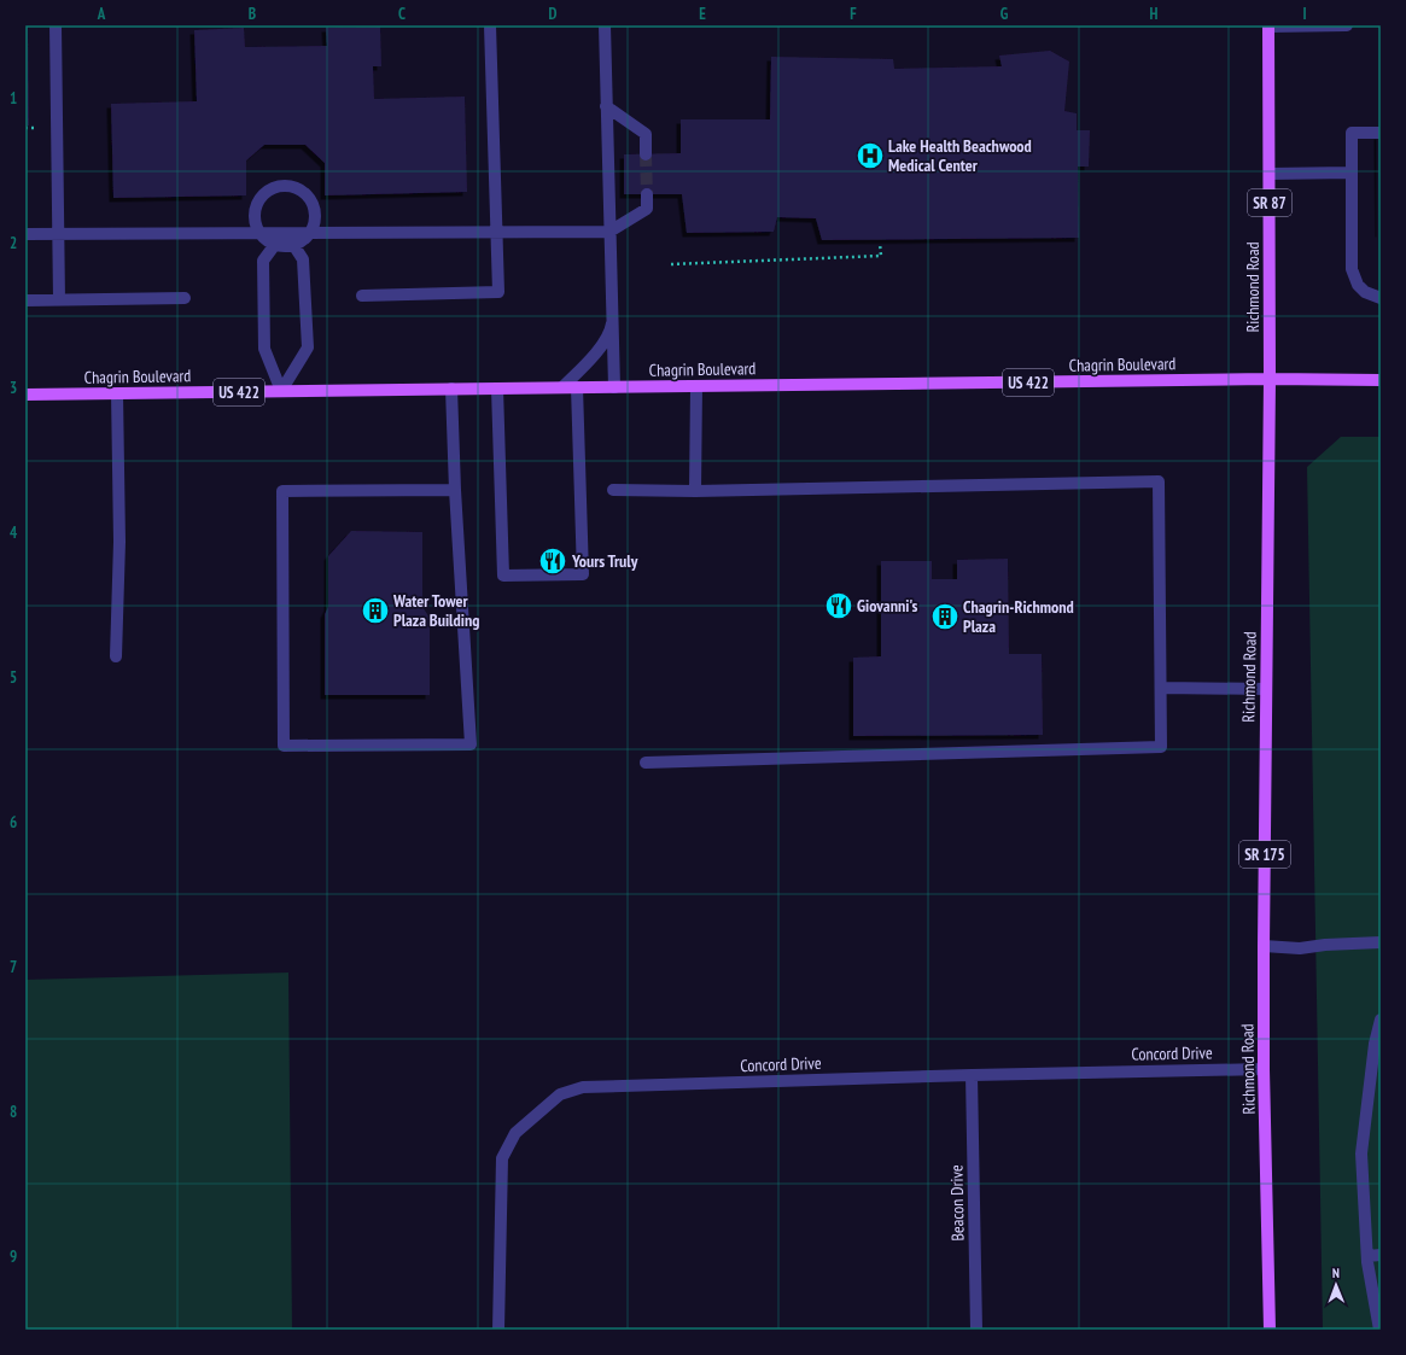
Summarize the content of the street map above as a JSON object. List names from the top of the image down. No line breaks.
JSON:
{"streets":{"main road":["SR 87","Richmond Road","Chagrin Boulevard","US 422","SR 175"],"street":["Concord Drive","Beacon Drive"]},"crossings":[["Richmond Road","Chagrin Boulevard"],["Richmond Road","Concord Drive"],["Concord Drive","Beacon Drive"]],"places":{"hospital":["Lake Health Beachwood Medical Center"],"restaurant":["Yours Truly","Giovanni's"],"building":["Water Tower Plaza Building","Chagrin-Richmond Plaza"]},"north":"top","grid":{"columns":["A","B","C","D","E","F","G","H","I"],"rows":["1","2","3","4","5","6","7","8","9"]}}
